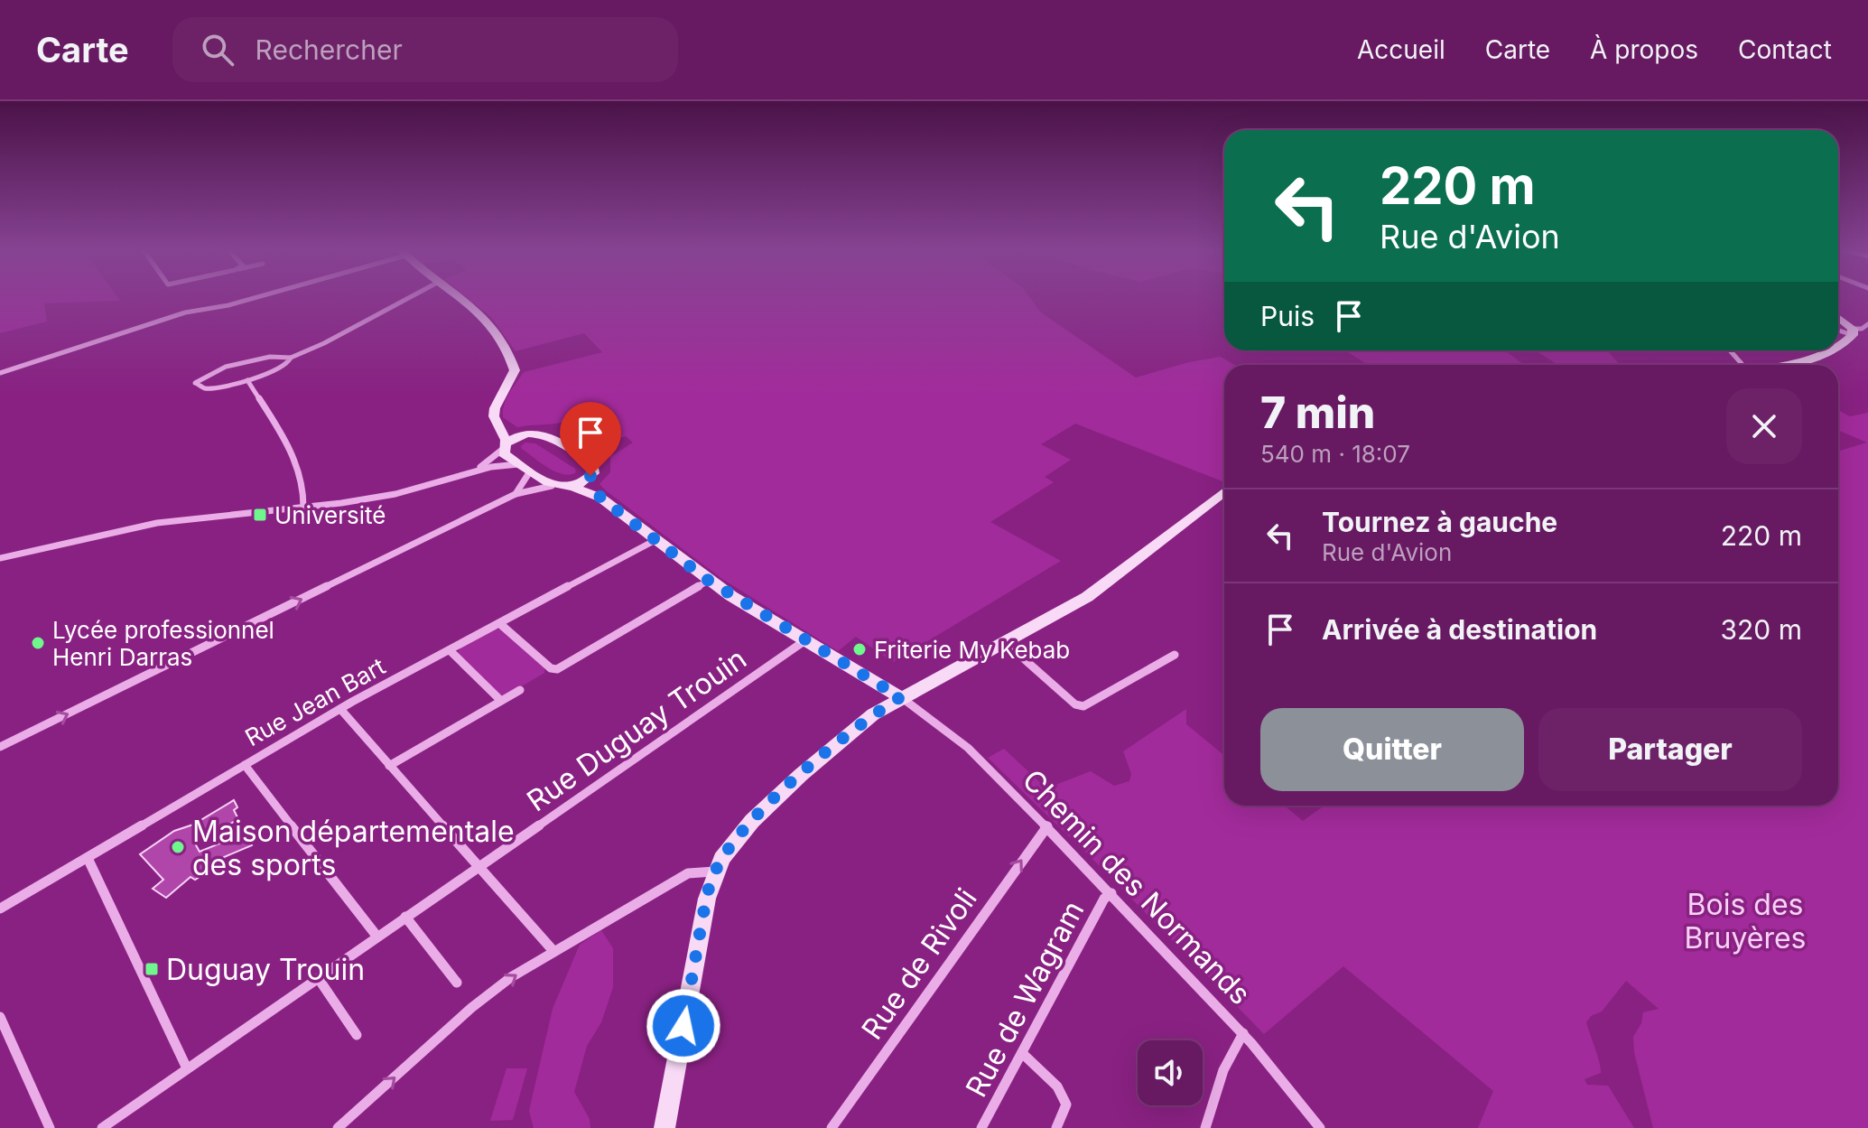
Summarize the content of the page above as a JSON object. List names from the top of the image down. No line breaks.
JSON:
{"streets":{"street":["Rue Jean Bart","Rue Duguay Trouin","Chemin des Normands","Rue de Rivoli","Rue de Wagram"]},"crossings":[["Chemin des Normands","Rue de Rivoli"],["Chemin des Normands","Rue de Wagram"]],"one_way":["Rue de Rivoli"],"parks":["Bois des Bruyères"],"places":{"transit":["Université","Duguay Trouin"],"other":["Lycée professionnel Henri Darras","Friterie My Kebab","Maison départementale des sports"]},"page":{"header":"Carte","search":"Rechercher","nav":["Accueil","Carte","À propos","Contact"],"turn":["220 m","Rue d'Avion"],"then":"Puis","heading":["7 min","540 m · 18:07"],"list":[{"name":"Tournez à gauche","note":"Rue d'Avion","value":"220 m"},{"name":"Arrivée à destination","value":"320 m"}],"buttons":["Quitter","Partager"]}}
